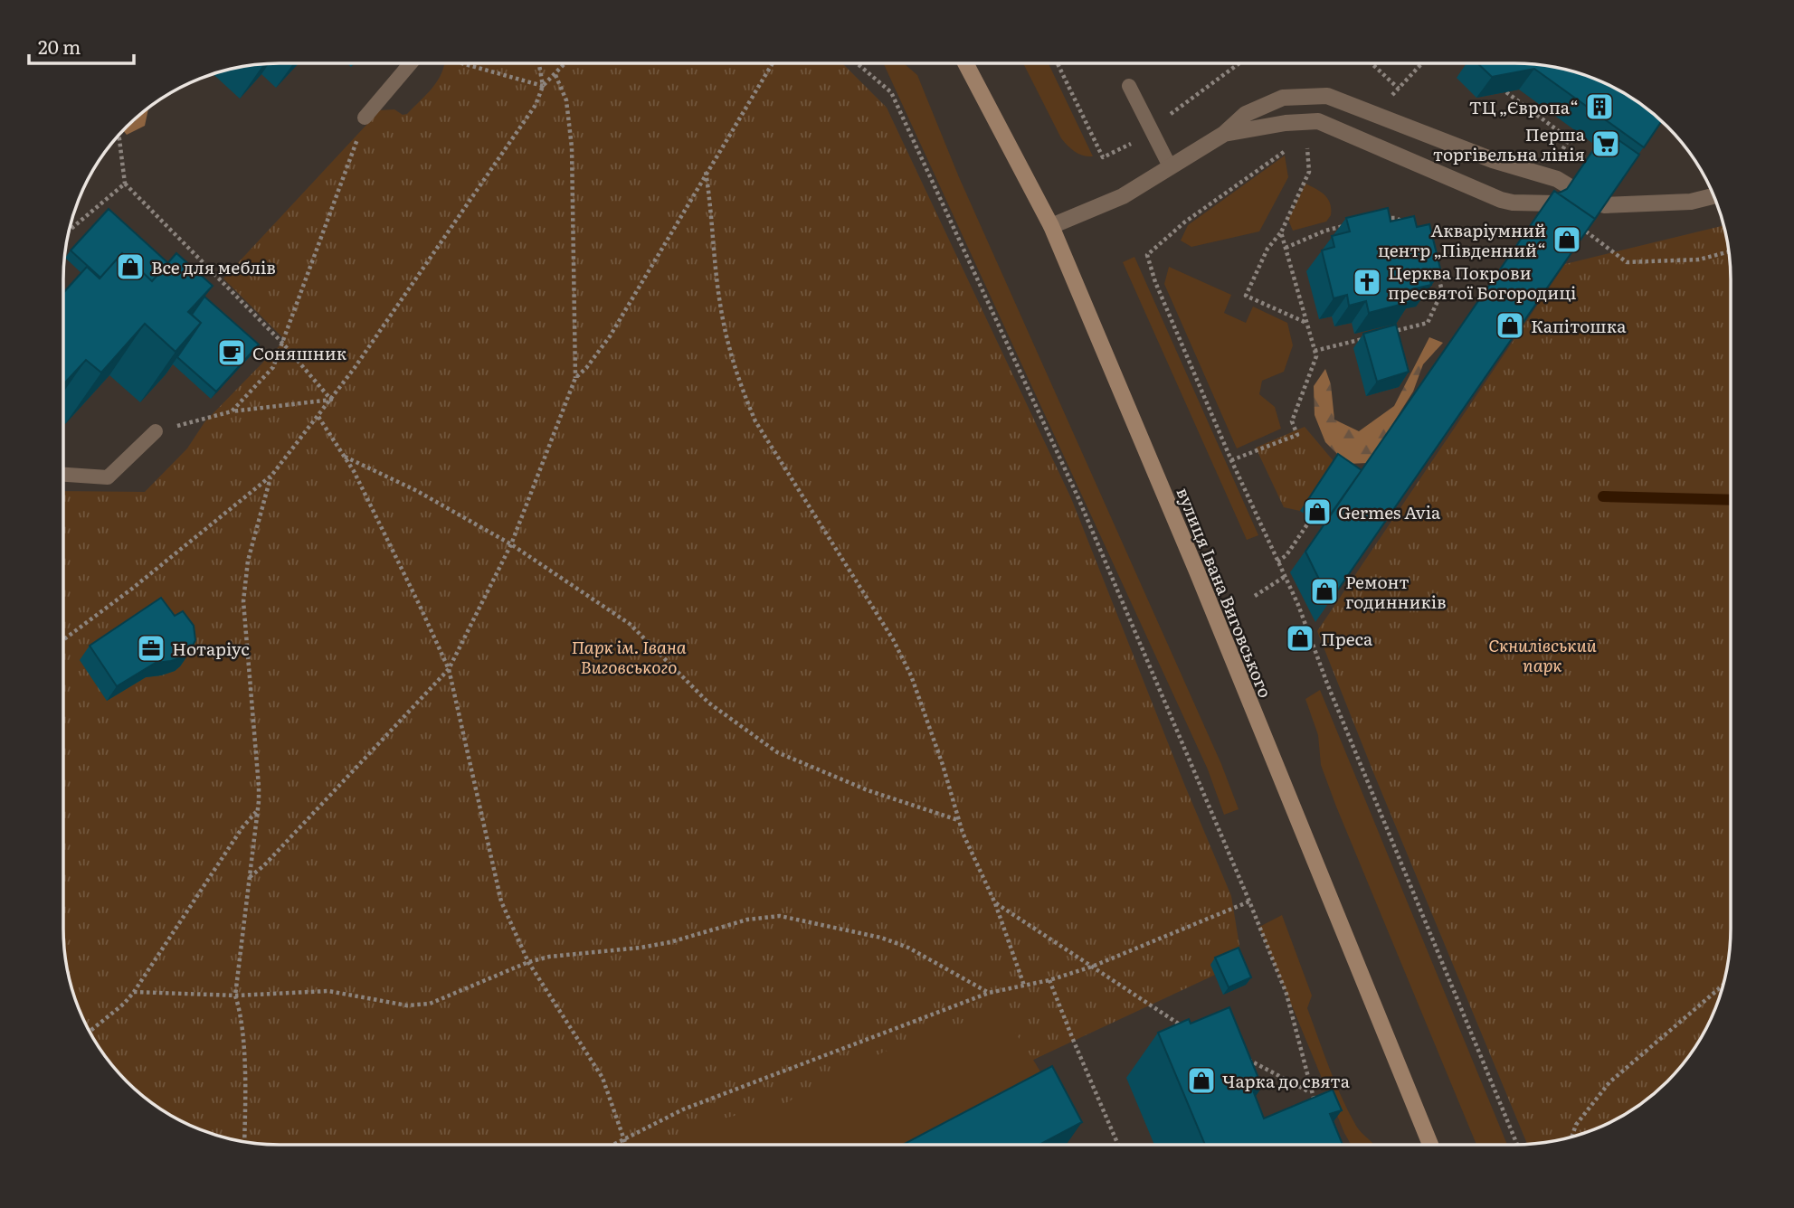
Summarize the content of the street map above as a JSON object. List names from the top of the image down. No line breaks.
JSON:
{"streets":{"main road":["вулиця Івана Виговського"]},"parks":["Скнилівський парк","Парк ім. Івана Виговського"],"places":{"building":["ТЦ „Європа“"],"supermarket":["Перша торгівельна лінія"],"shop":["Акваріумний центр „Південний“","Все для меблів","Капітошка","Germes Avia","Ремонт годинників","Преса","Чарка до свята"],"church":["Церква Покрови пресвятої Богородиці"],"cafe":["Соняшник"],"office":["Нотаріус"]},"scale_bar":"20 m"}
